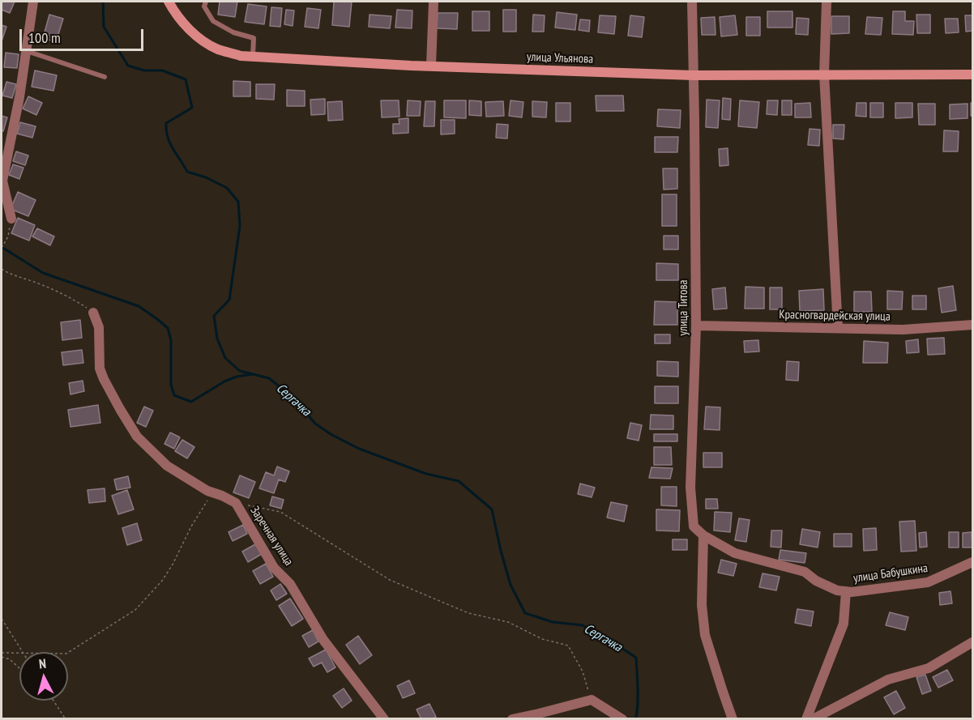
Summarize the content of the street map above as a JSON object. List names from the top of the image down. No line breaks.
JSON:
{"streets":{"main road":["улица Ульянова"],"street":["улица Титова","Красногвардейская улица","Заречная улица","улица Бабушкина"]},"crossings":[["улица Ульянова","улица Титова"],["улица Титова","Красногвардейская улица"],["улица Титова","улица Бабушкина"]],"water":["Сергачка"],"scale_bar":"100 m","north":"top"}
